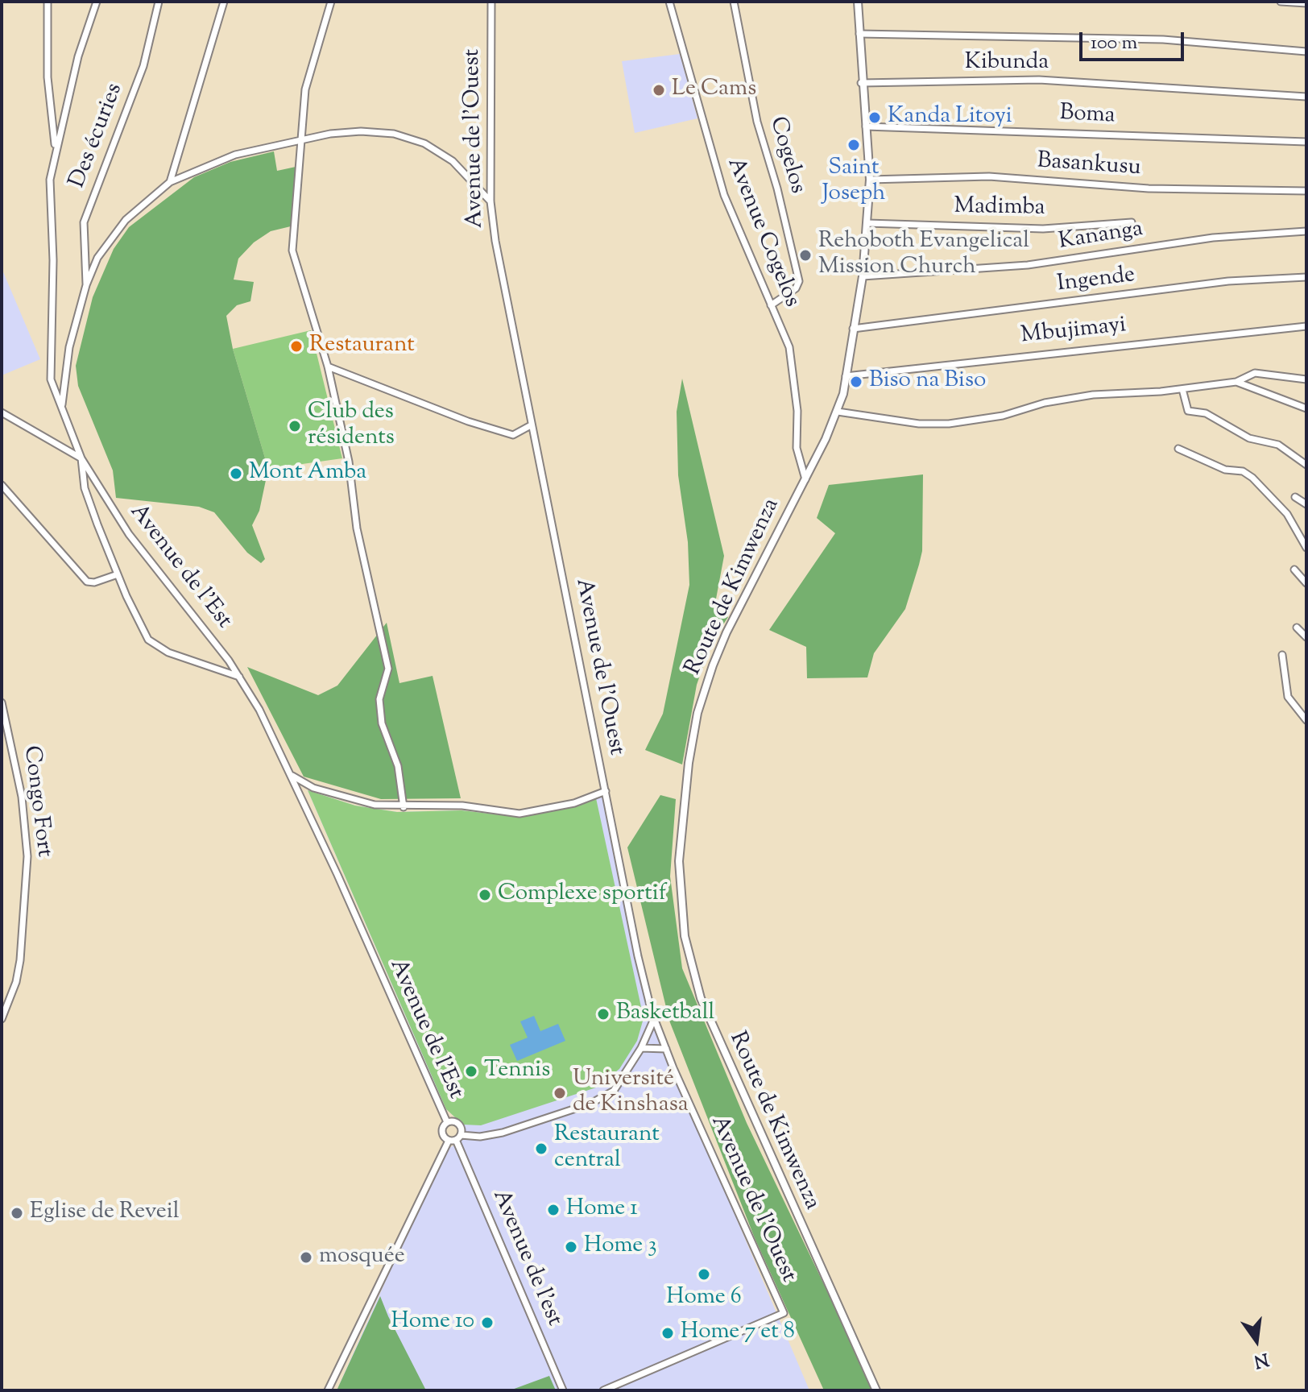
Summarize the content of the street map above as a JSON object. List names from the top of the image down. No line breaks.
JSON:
{"streets":{"street":["Kibunda","Boma","Des écuries","Avenue de l'Ouest","Cogelos","Basankusu","Madimba","Avenue Cogelos","Kananga","Ingende","Mbujimayi","Avenue de l'Est","Route de Kimwenza","Congo Fort","Avenue de l'est"]},"crossings":[["Kibunda","Route de Kimwenza"],["Boma","Route de Kimwenza"],["Cogelos","Avenue Cogelos"],["Basankusu","Route de Kimwenza"],["Madimba","Route de Kimwenza"],["Avenue Cogelos","Route de Kimwenza"],["Kananga","Route de Kimwenza"],["Ingende","Route de Kimwenza"],["Mbujimayi","Route de Kimwenza"],["Avenue de l'Est","Avenue de l'est"]],"places":["Le Cams","Kanda Litoyi","Saint Joseph","Rehoboth Evangelical Mission Church","Restaurant","Biso na Biso","Club des résidents","Mont Amba","Complexe sportif","Basketball","Tennis","Université de Kinshasa","Restaurant central","Home 1","Eglise de Reveil","Home 3","mosquée","Home 6","Home 10","Home 7 et 8"],"scale_bar":"100 m","north":"bottom"}
